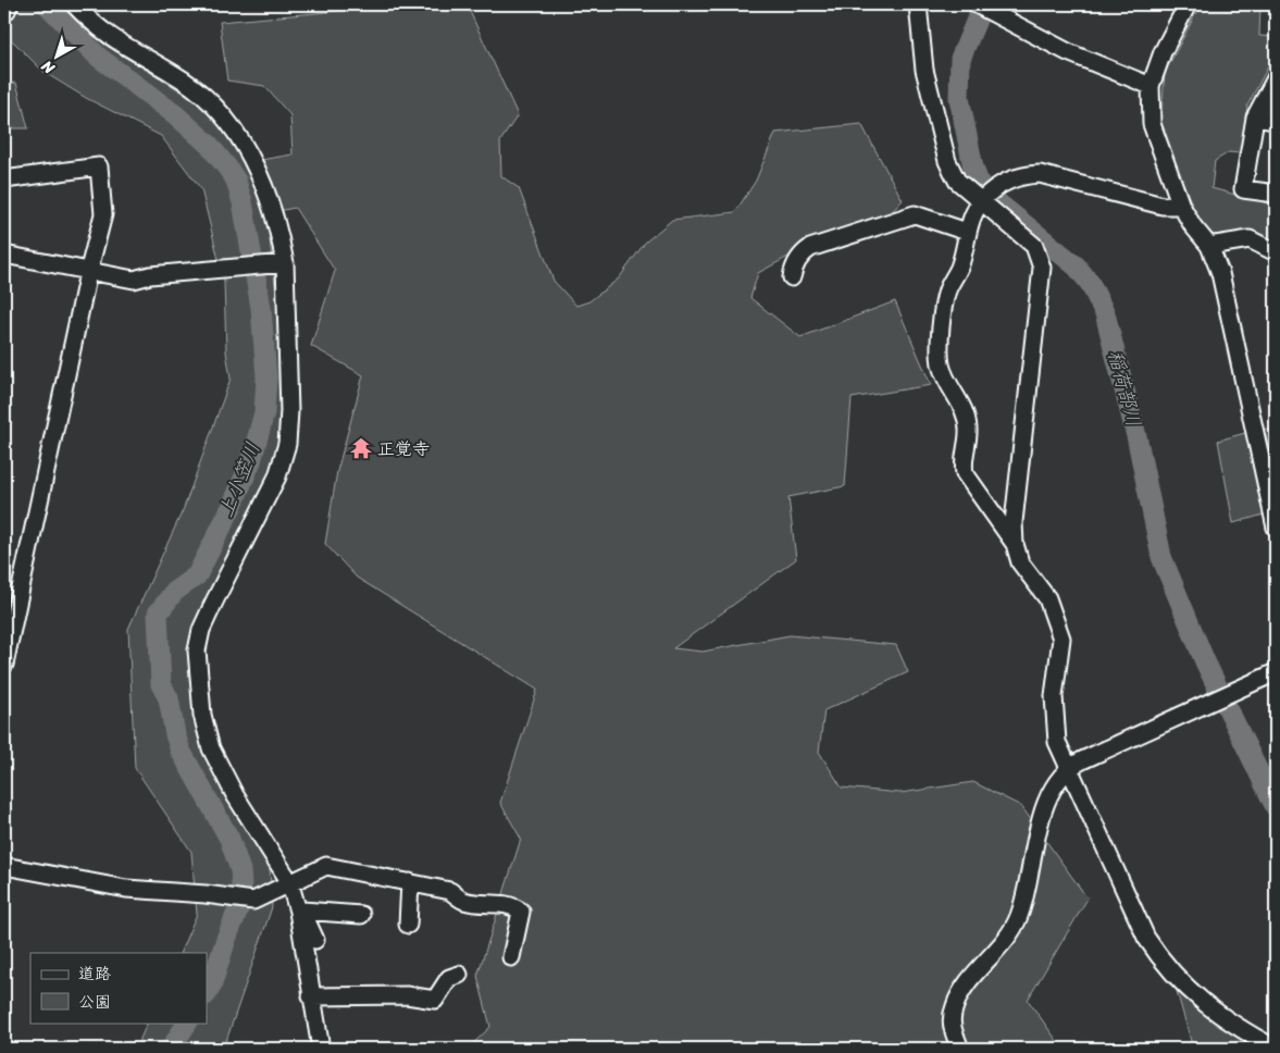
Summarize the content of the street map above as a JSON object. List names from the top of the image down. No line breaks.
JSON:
{"water":["稲荷部川","上小笠川"],"places":{"temple":["正覚寺"]},"legend":["道路","公園"],"north":"bottom left"}
